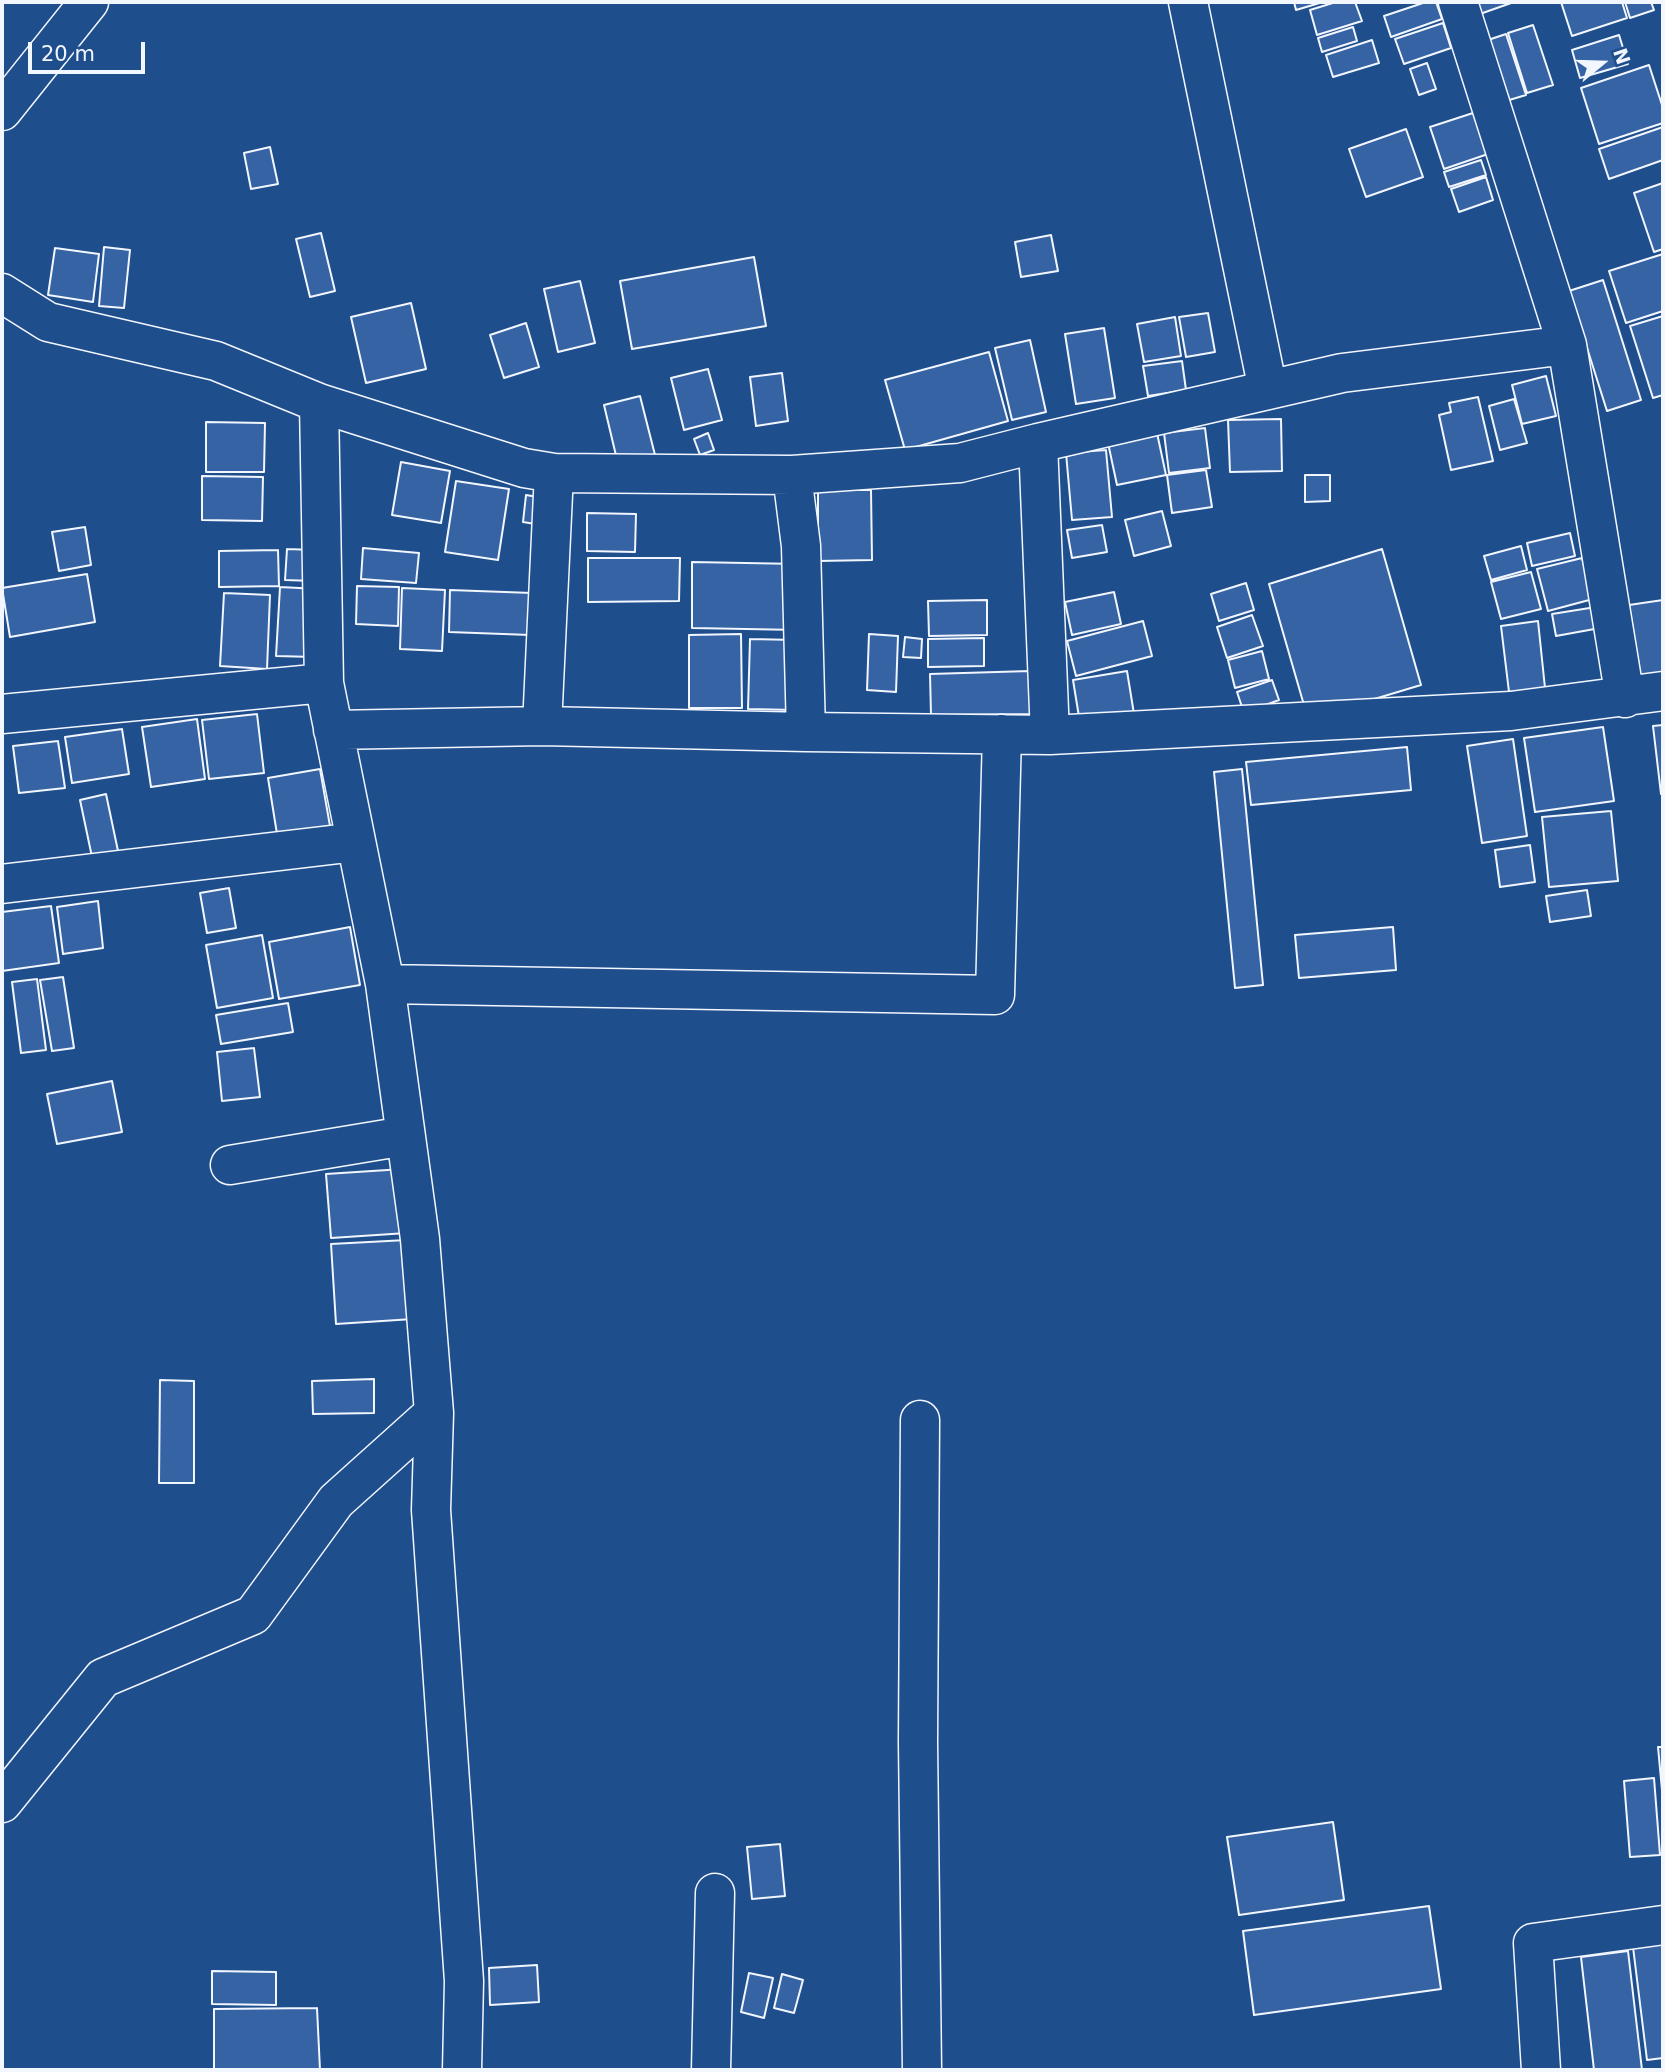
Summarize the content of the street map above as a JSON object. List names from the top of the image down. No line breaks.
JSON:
{"scale_bar":"20 m","north":"right"}
